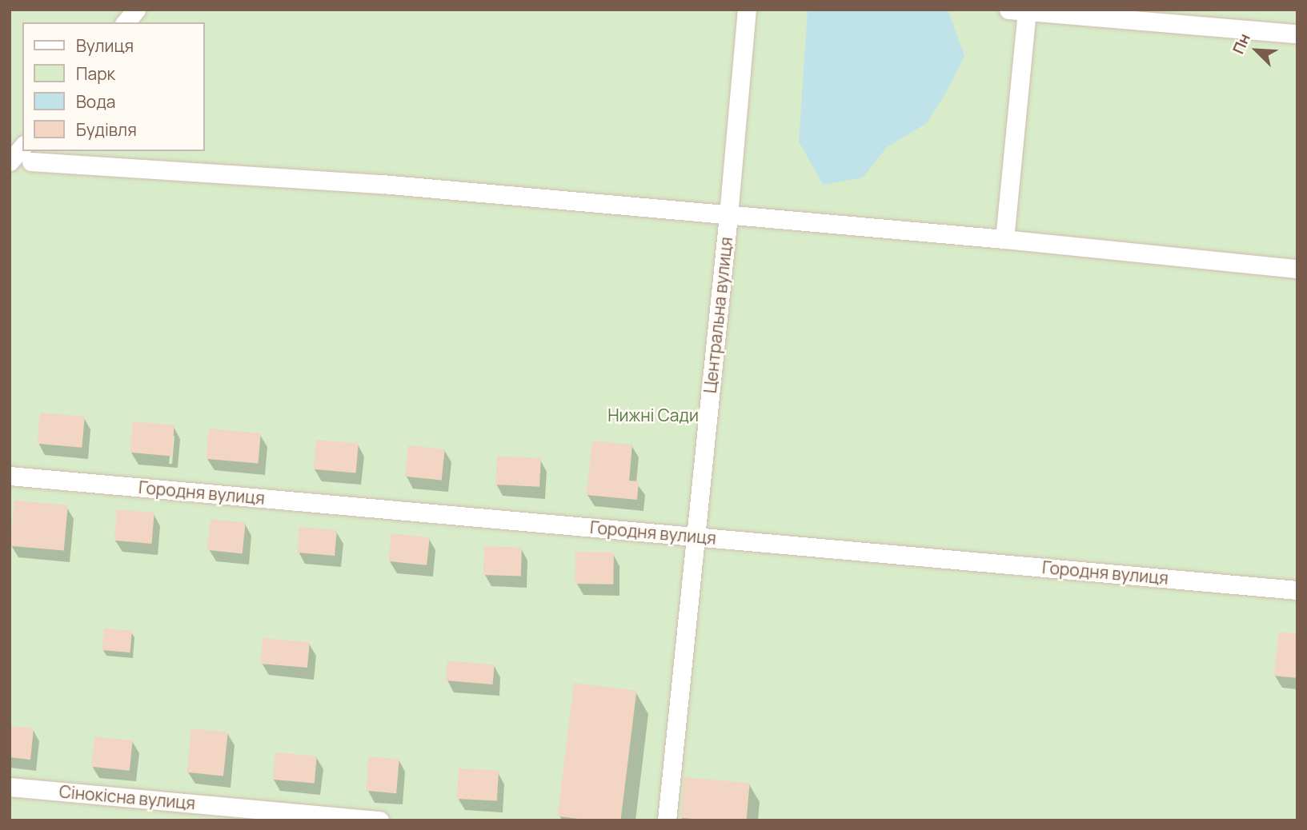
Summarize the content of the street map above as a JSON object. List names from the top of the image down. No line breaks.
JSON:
{"streets":{"street":["Центральна вулиця","Городня вулиця","Сінокісна вулиця"]},"crossings":[["Центральна вулиця","Городня вулиця"]],"parks":["Нижні Сади"],"legend":["Вулиця","Парк","Вода","Будівля"],"north":"top left"}
